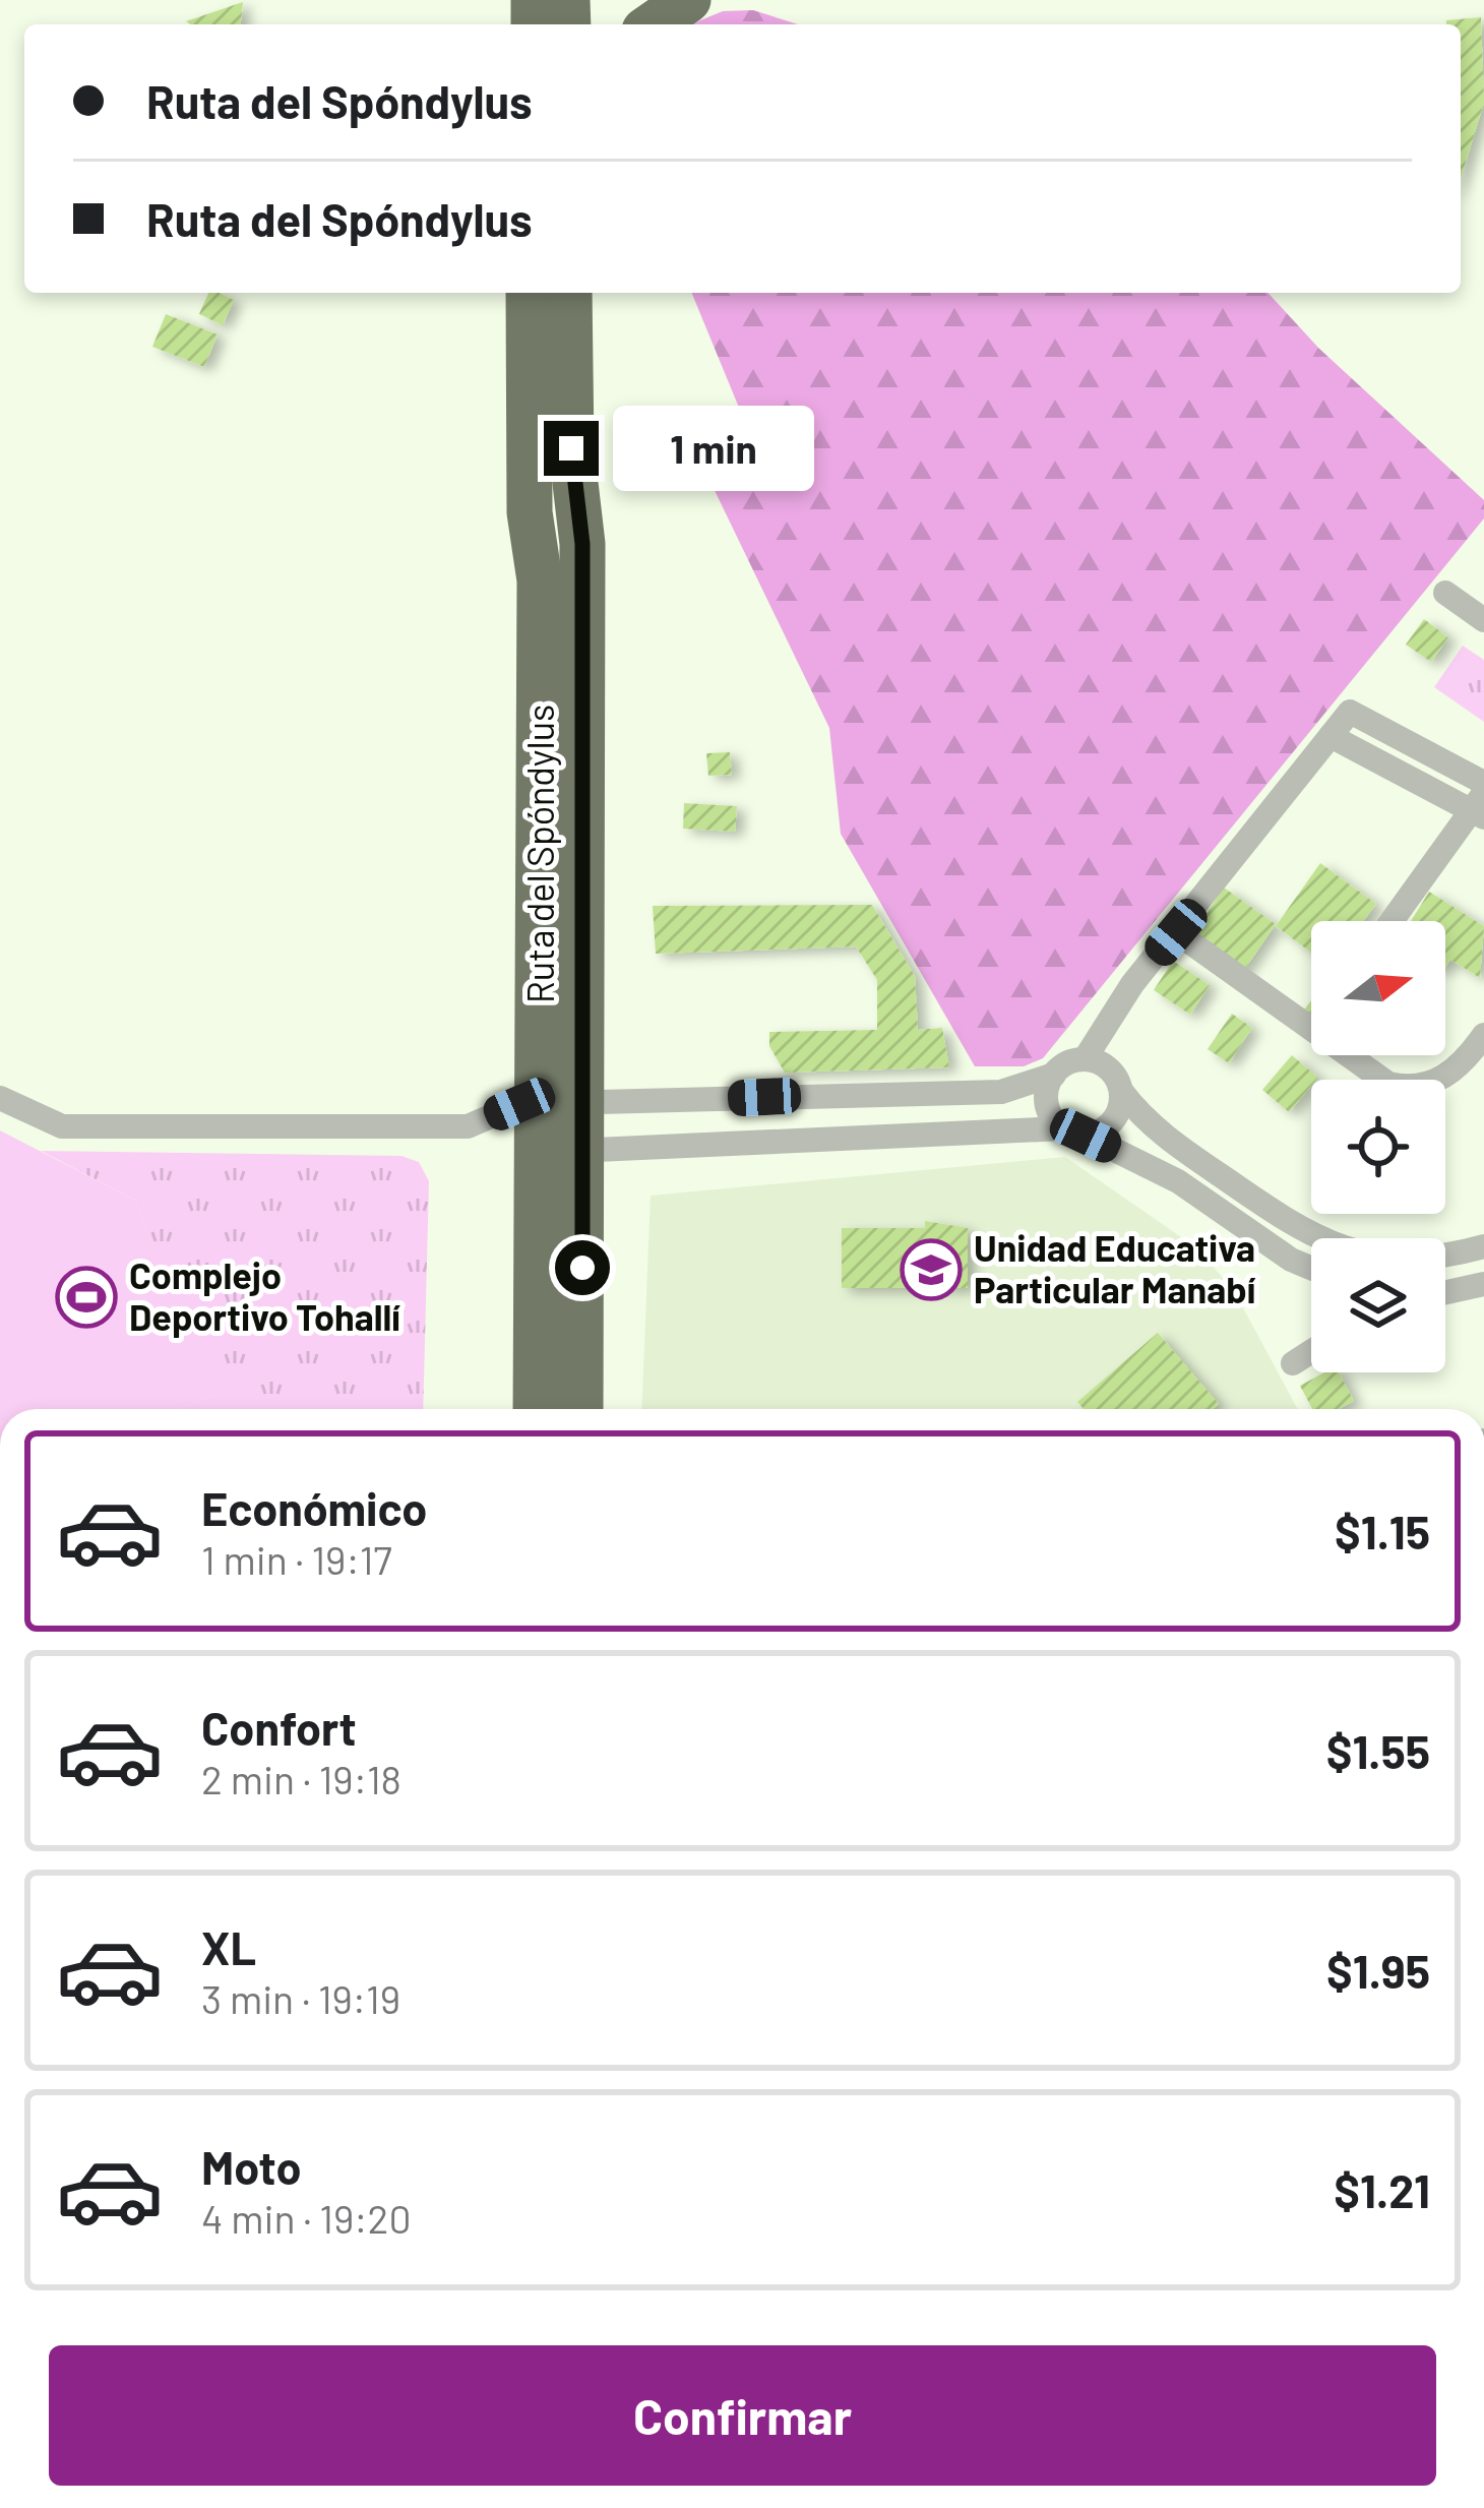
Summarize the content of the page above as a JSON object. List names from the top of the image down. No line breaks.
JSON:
{"streets":{"highway":["Ruta del Spóndylus"]},"places":{"school or university":["Unidad Educativa Particular Manabí"],"sports":["Complejo Deportivo Tohallí"]},"north":"right","page":{"banner":["Ruta del Spóndylus","Ruta del Spóndylus"],"bubble":"1 min","list":[{"name":"Económico","note":"1 min · 19:17","value":"$1.15"},{"name":"Confort","note":"2 min · 19:18","value":"$1.55"},{"name":"XL","note":"3 min · 19:19","value":"$1.95"},{"name":"Moto","note":"4 min · 19:20","value":"$1.21"}],"buttons":"Confirmar"}}
